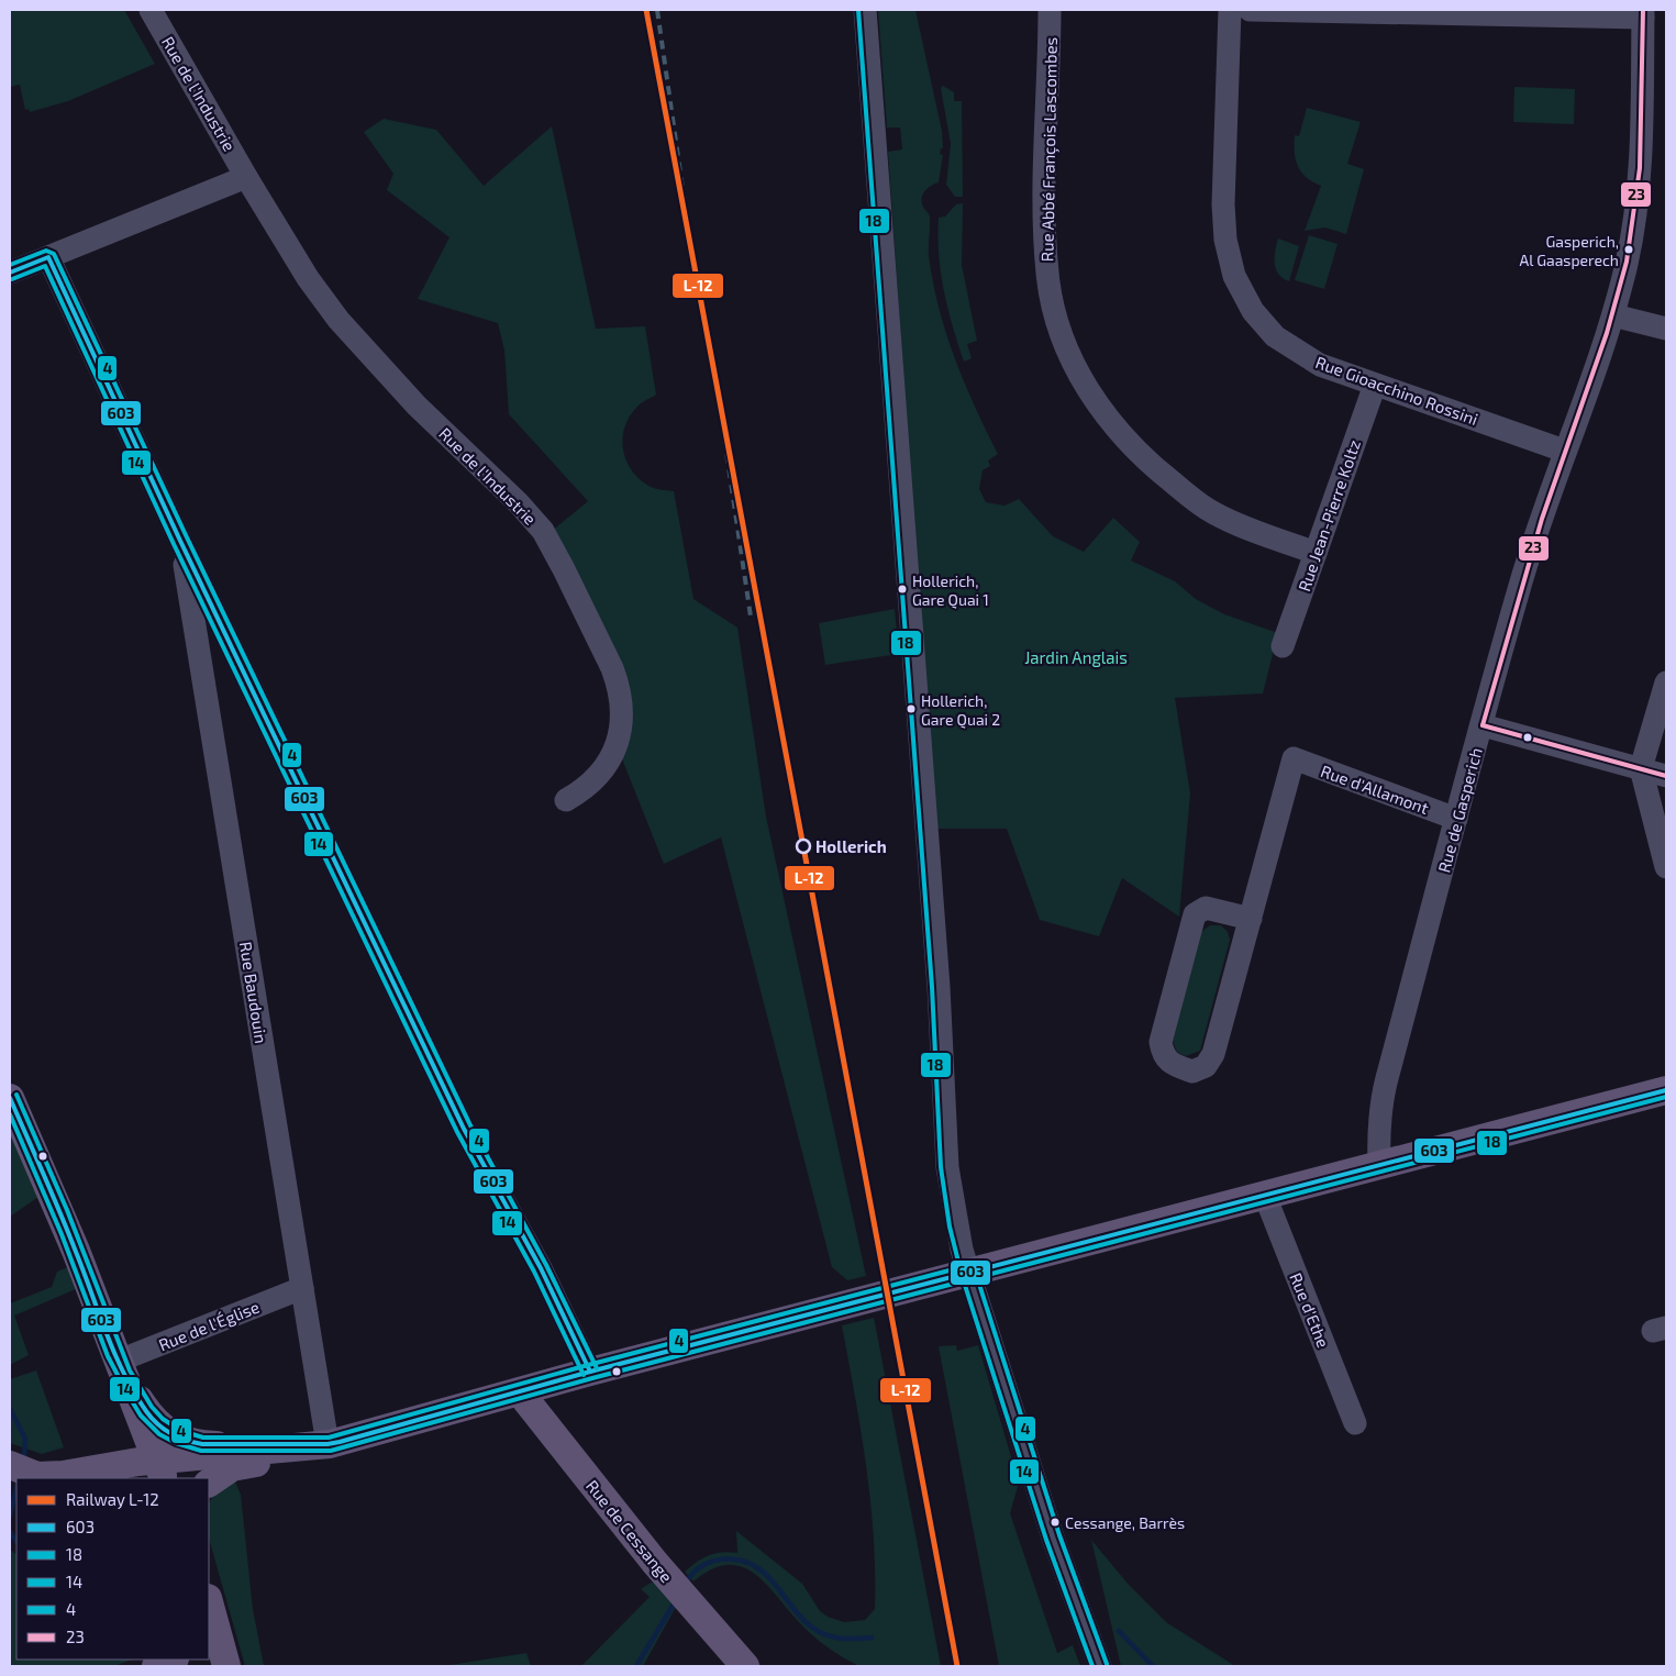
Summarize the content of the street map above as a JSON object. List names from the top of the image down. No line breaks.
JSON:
{"streets":{"main road":["Rue de Cessange"],"street":["Rue de l'Industrie","Rue Abbé François Lascombes","Rue Gioacchino Rossini","Rue Jean-Pierre Koltz","Rue d'Allamont","Rue de Gasperich","Rue Baudouin","Rue d'Ethe","Rue de l'Église"]},"crossings":[["Rue Abbé François Lascombes","Rue Jean-Pierre Koltz"],["Rue Gioacchino Rossini","Rue Jean-Pierre Koltz"],["Rue Gioacchino Rossini","Rue de Gasperich"],["Rue d'Allamont","Rue de Gasperich"],["Rue Baudouin","Rue de l'Église"]],"parks":["Jardin Anglais"],"places":["Gasperich, Al Gaasperech","Hollerich, Gare Quai 1","Hollerich, Gare Quai 2","Hollerich","Cessange, Barrès"],"lines":["rail line L-12","transit line 18","transit line 23","transit line 4","transit line 603","transit line 14"],"legend":["Railway L-12","603","18","14","4","23"]}
